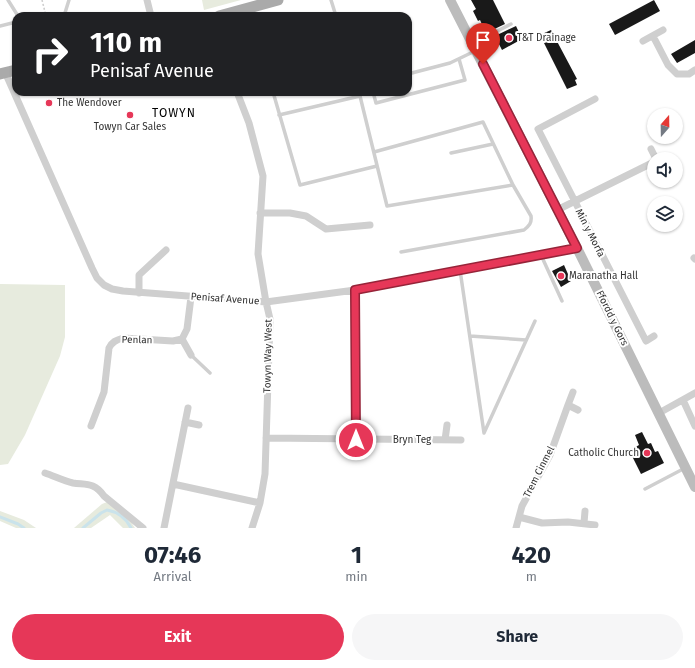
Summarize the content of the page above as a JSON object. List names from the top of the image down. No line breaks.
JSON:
{"streets":{"street":["Min y Morfa","Penisaf Avenue","Ffordd y Gors","Penlan","Towyn Way West","Bryn Teg","Trem Cinmel"]},"crossings":[["Min y Morfa","Ffordd y Gors"],["Penisaf Avenue","Ffordd y Gors"],["Penisaf Avenue","Towyn Way West"],["Towyn Way West","Bryn Teg"]],"districts":["TOWYN"],"places":["T&T Drainage","The Wendover","Towyn Car Sales","Maranatha Hall","Catholic Church"],"north":"top","page":{"turn":["110 m","Penisaf Avenue"],"eta":["07:46","Arrival","1","min","420","m"],"buttons":["Exit","Share"]}}
